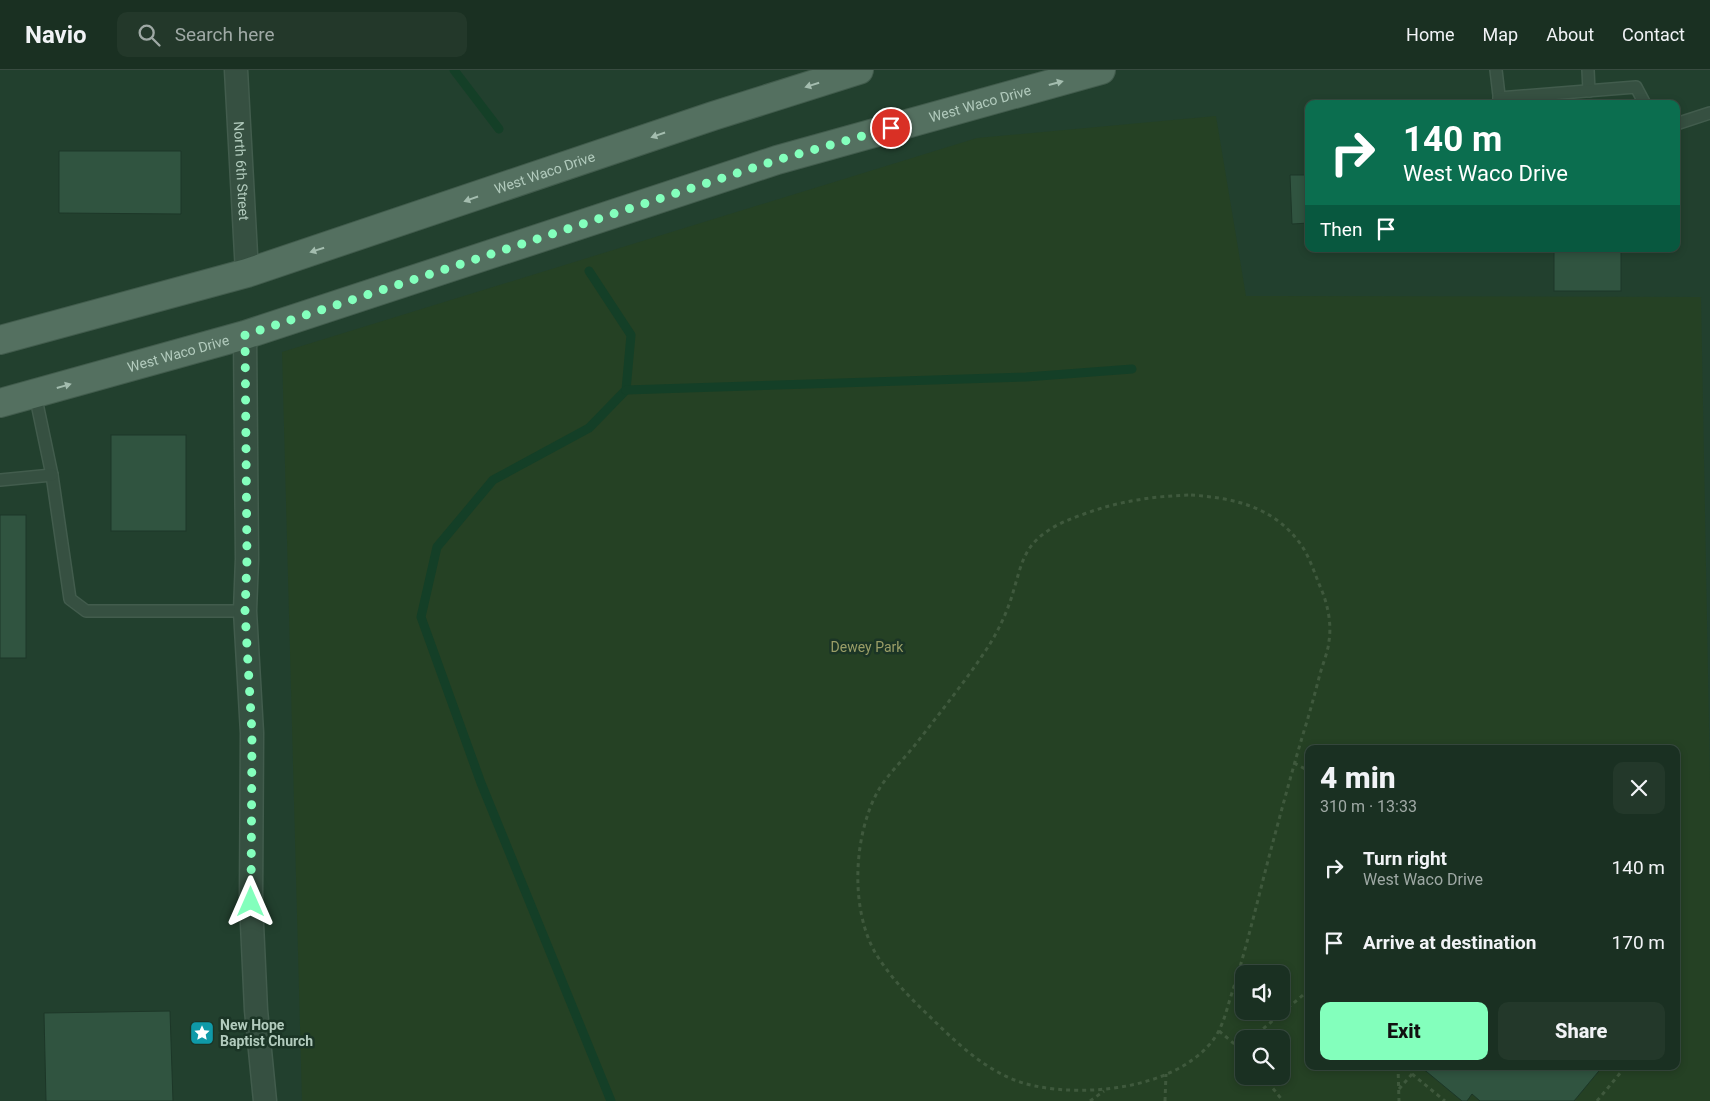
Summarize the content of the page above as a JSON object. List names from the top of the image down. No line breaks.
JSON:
{"streets":{"main road":["West Waco Drive"],"street":["North 6th Street"]},"crossings":[["West Waco Drive","North 6th Street"]],"parks":["Dewey Park"],"places":{"place":["New Hope Baptist Church"]},"page":{"header":"Navio","search":"Search here","nav":["Home","Map","About","Contact"],"turn":["140 m","West Waco Drive"],"then":"Then","heading":["4 min","310 m · 13:33"],"list":[{"name":"Turn right","note":"West Waco Drive","value":"140 m"},{"name":"Arrive at destination","value":"170 m"}],"buttons":["Exit","Share"]}}
